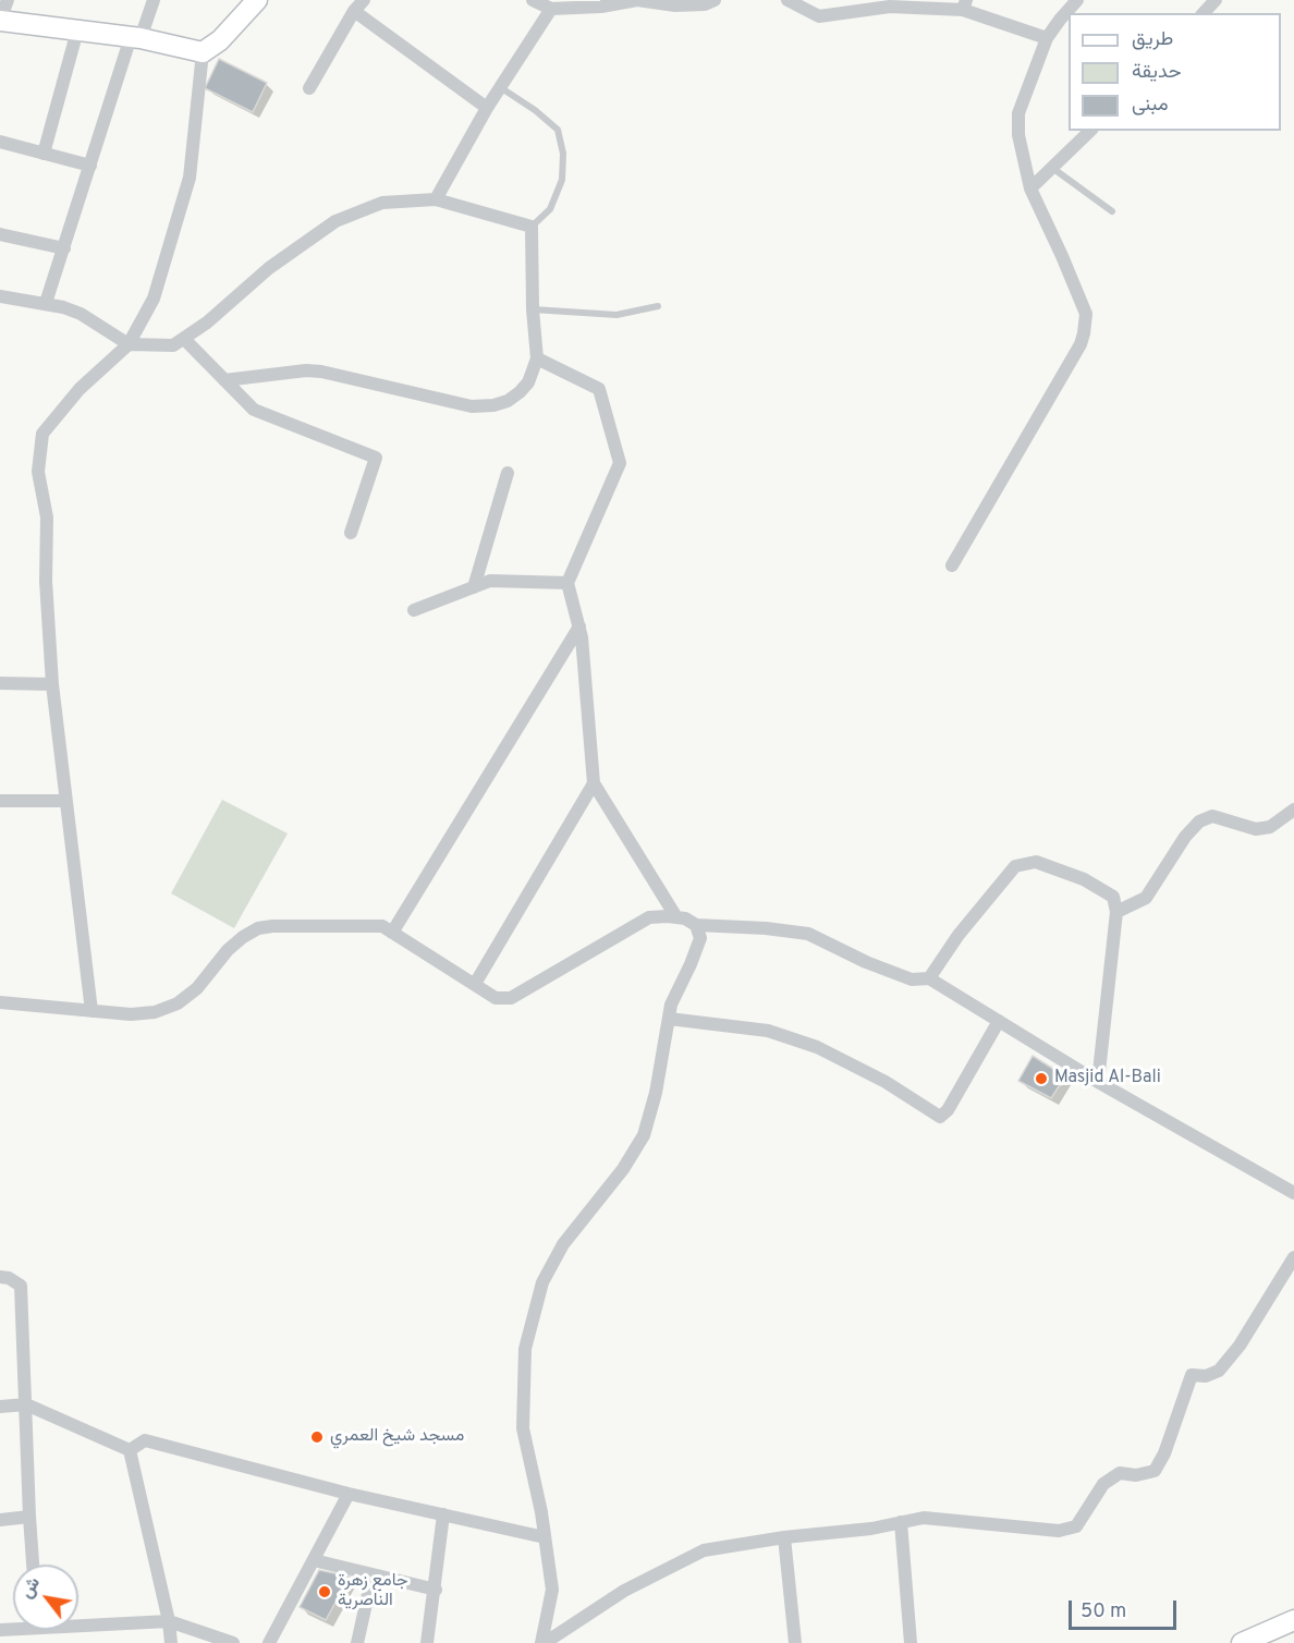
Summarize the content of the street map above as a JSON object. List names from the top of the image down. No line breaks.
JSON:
{"places":["Masjid Al-Bali","مسجد شيخ العمري","جامع زهرة الناصرية"],"legend":["طريق","حديقة","مبنى"],"scale_bar":"50 m","north":"top left"}
